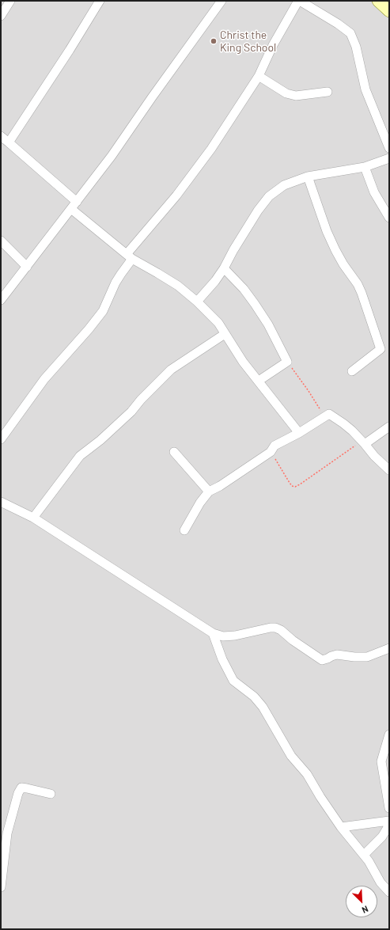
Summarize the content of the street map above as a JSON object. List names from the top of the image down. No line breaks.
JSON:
{"places":["Christ the King School"],"north":"bottom right"}
